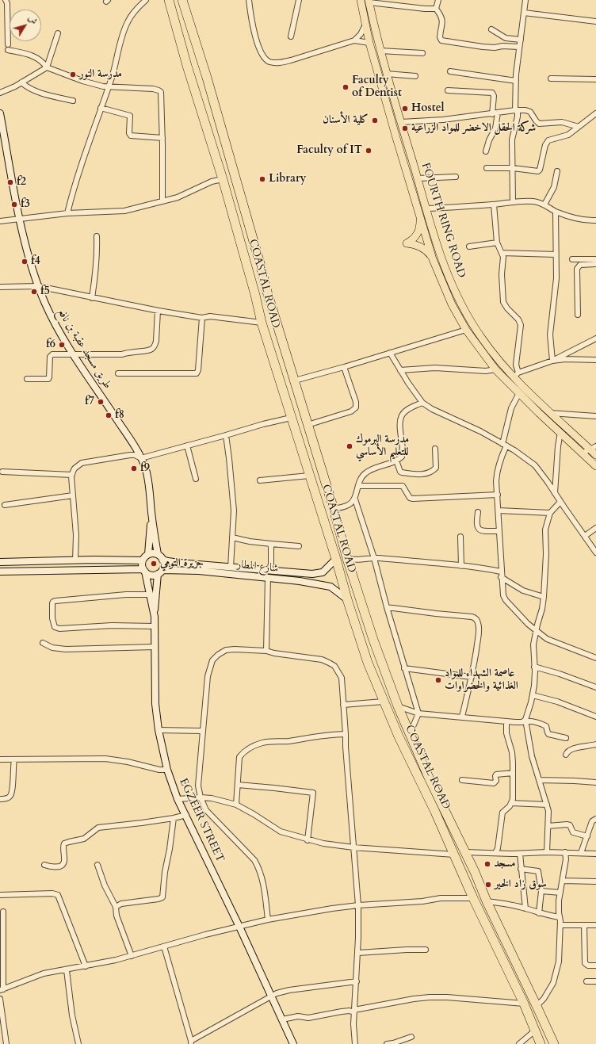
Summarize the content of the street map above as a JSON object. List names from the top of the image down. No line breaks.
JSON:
{"streets":{"highway":["COASTAL ROAD"],"main road":["FOURTH RING ROAD"],"street":["طريق مسجد عقبة بن نافع","شارع المطار","EGZEER STREET"]},"crossings":[["COASTAL ROAD","شارع المطار"],["طريق مسجد عقبة بن نافع","شارع المطار"],["طريق مسجد عقبة بن نافع","EGZEER STREET"],["شارع المطار","EGZEER STREET"]],"places":["مدرسة النور","Faculty of Dentist","Hostel","كلية الأسنان","شركة الحقل الاخضر للمواد الزراعية","Faculty of IT","Library","f2","f3","f4","f5","f6","f7","f8","مدرسة اليرموك للتعليم الأساسي","f9","جزيرة التومي","عاصمة الشهداء للمواد الغذائية والخضراوات","مسجد","سوق زاد الخير"],"north":"top right"}
